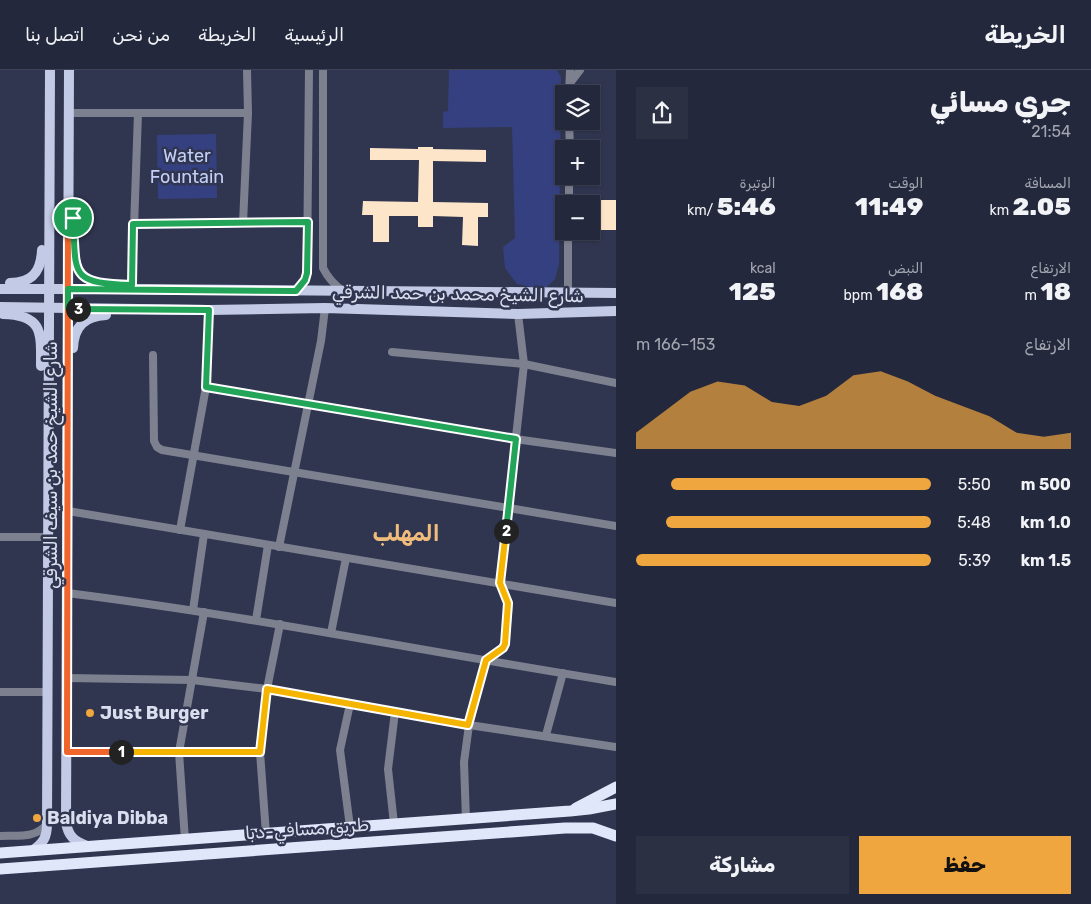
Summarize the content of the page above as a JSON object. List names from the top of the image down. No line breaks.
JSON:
{"streets":{"highway":["طريق مسافي-دبا"],"main road":["شارع الشيخ محمد بن حمد الشرقي","شارع الشيخ حمد بن سيف الشرقي"]},"crossings":[["شارع الشيخ محمد بن حمد الشرقي","شارع الشيخ حمد بن سيف الشرقي"],["شارع الشيخ حمد بن سيف الشرقي","طريق مسافي-دبا"]],"districts":["المهلب"],"parks":["Water Fountain"],"places":["Just Burger","Baldiya Dibba"],"page":{"header":"الخريطة","nav":["الرئيسية","الخريطة","من نحن","اتصل بنا"],"heading":["جري مسائي","21:54"],"map_buttons":["+","−"],"stats":[["المسافة","2.05 km"],["الوقت","11:49"],["الوتيرة","5:46 /km"],["الارتفاع","18 m"],["النبض","168 bpm"],["kcal","125"]],"pins":["3","2","1"],"chart":["الارتفاع","153–166 m"],"list":[{"name":"500 m","note":"5:50"},{"name":"1.0 km","note":"5:48"},{"name":"1.5 km","note":"5:39"}],"buttons":["حفظ","مشاركة"]}}
